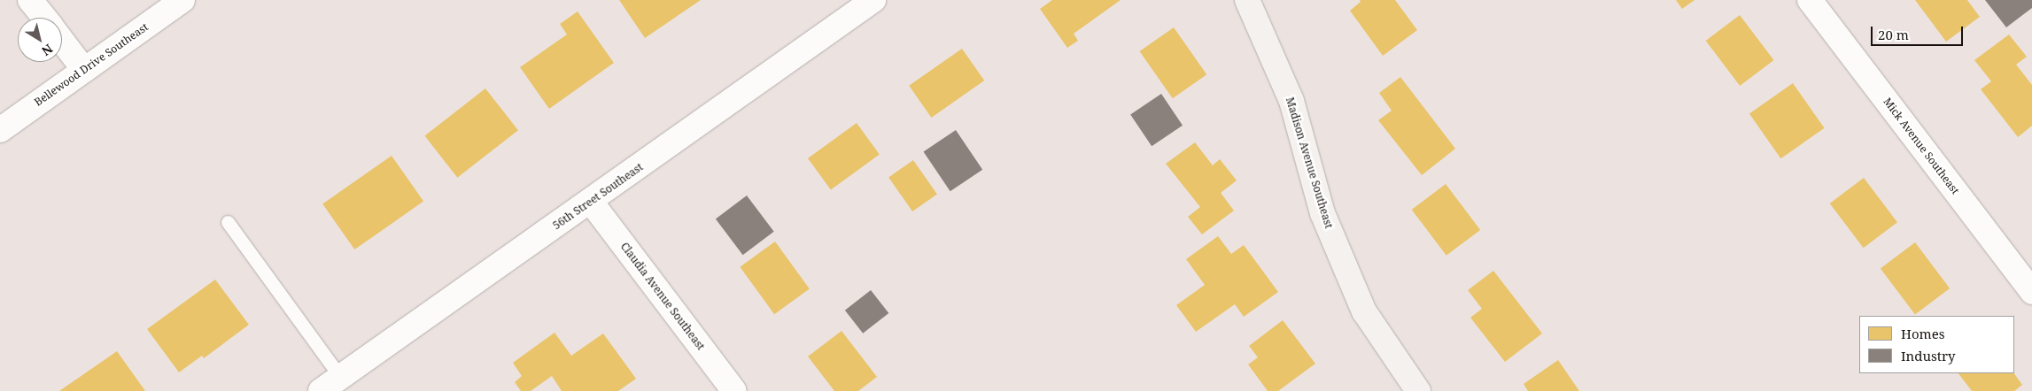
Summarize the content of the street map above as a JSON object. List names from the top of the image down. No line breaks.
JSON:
{"streets":{"street":["Bellewood Drive Southeast","Mick Avenue Southeast","Madison Avenue Southeast","56th Street Southeast","Claudia Avenue Southeast"]},"crossings":[["56th Street Southeast","Claudia Avenue Southeast"]],"legend":["Homes","Industry"],"scale_bar":"20 m","north":"bottom right"}
